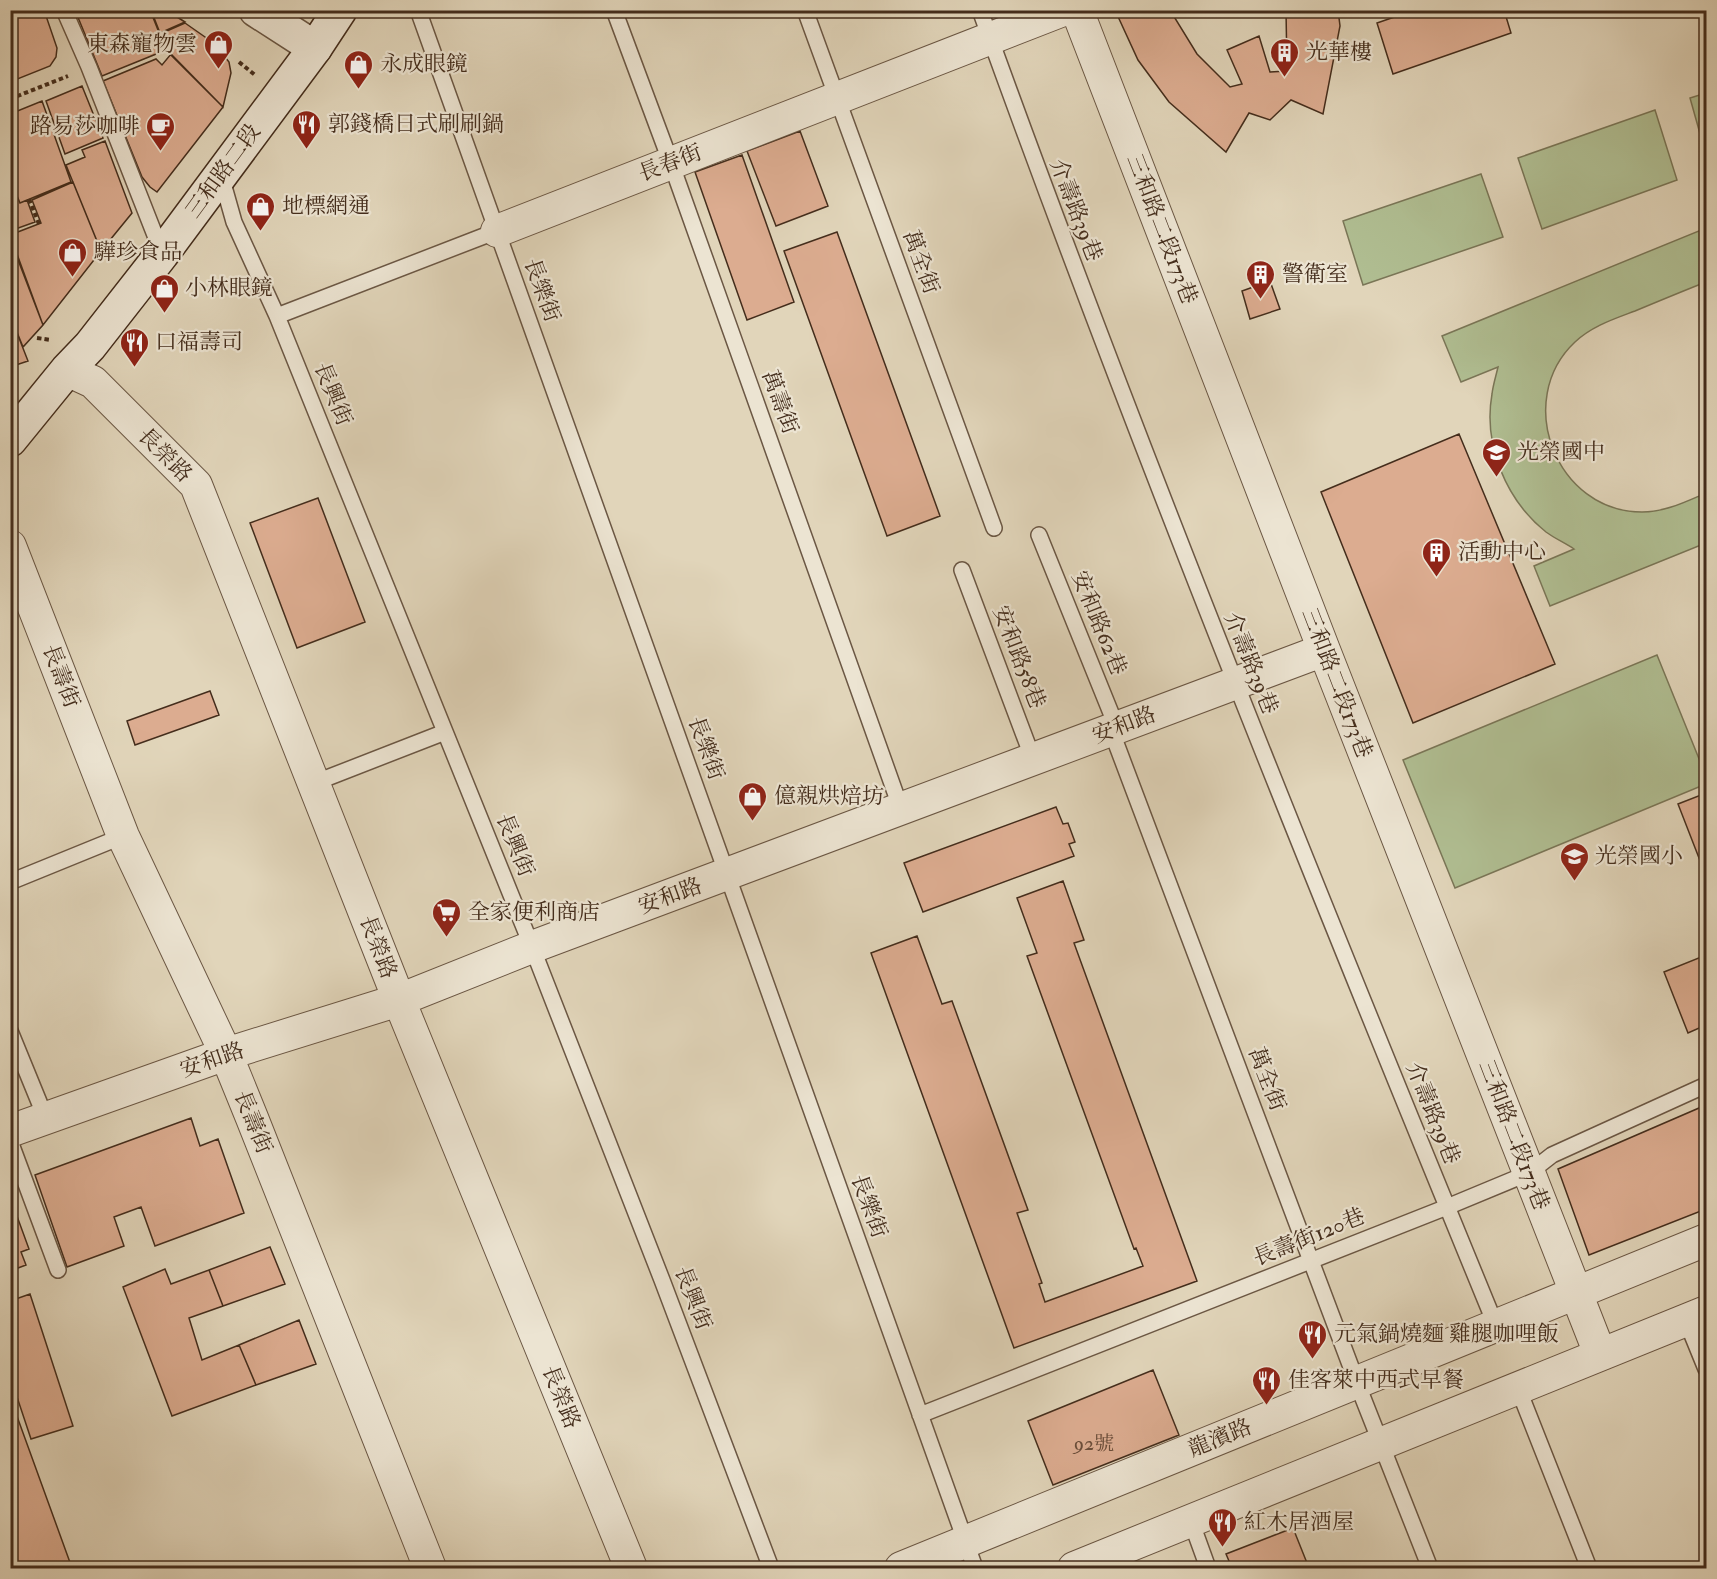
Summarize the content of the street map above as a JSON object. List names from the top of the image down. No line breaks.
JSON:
{"streets":{"main road":["三和路二段"],"street":["長春街","三和路二段173巷","長榮路","長壽街","安和路","龍濱路"],"lane":["介壽路39巷","萬全街","長樂街","長興街","萬壽街","安和路62巷","安和路58巷","長壽街120巷"]},"crossings":[["長春街","介壽路39巷"],["長春街","萬全街"],["長春街","長樂街"],["長春街","長興街"],["長春街","萬壽街"],["三和路二段","長興街"],["三和路二段","長榮路"],["介壽路39巷","安和路"],["介壽路39巷","長壽街120巷"],["介壽路39巷","龍濱路"],["三和路二段173巷","安和路"],["三和路二段173巷","長壽街120巷"],["三和路二段173巷","龍濱路"],["萬全街","安和路62巷"],["萬全街","安和路"],["萬全街","長壽街120巷"],["萬全街","龍濱路"],["長樂街","安和路"],["長樂街","長壽街120巷"],["長樂街","龍濱路"],["長興街","安和路"],["萬壽街","安和路"],["長榮路","安和路"],["安和路62巷","安和路"],["安和路58巷","安和路"],["長壽街","安和路"]],"places":{"shop":["東森寵物雲","永成眼鏡","地標網通","驊珍食品","小林眼鏡","億親烘焙坊"],"building":["光華樓","警衛室","活動中心"],"restaurant":["郭錢橋日式刷刷鍋","口福壽司","元氣鍋燒麵 雞腿咖哩飯","佳客萊中西式早餐","紅木居酒屋"],"cafe":["路易莎咖啡"],"school or university":["光榮國中","光榮國小"],"supermarket":["全家便利商店"]},"house_numbers":["92號"]}
